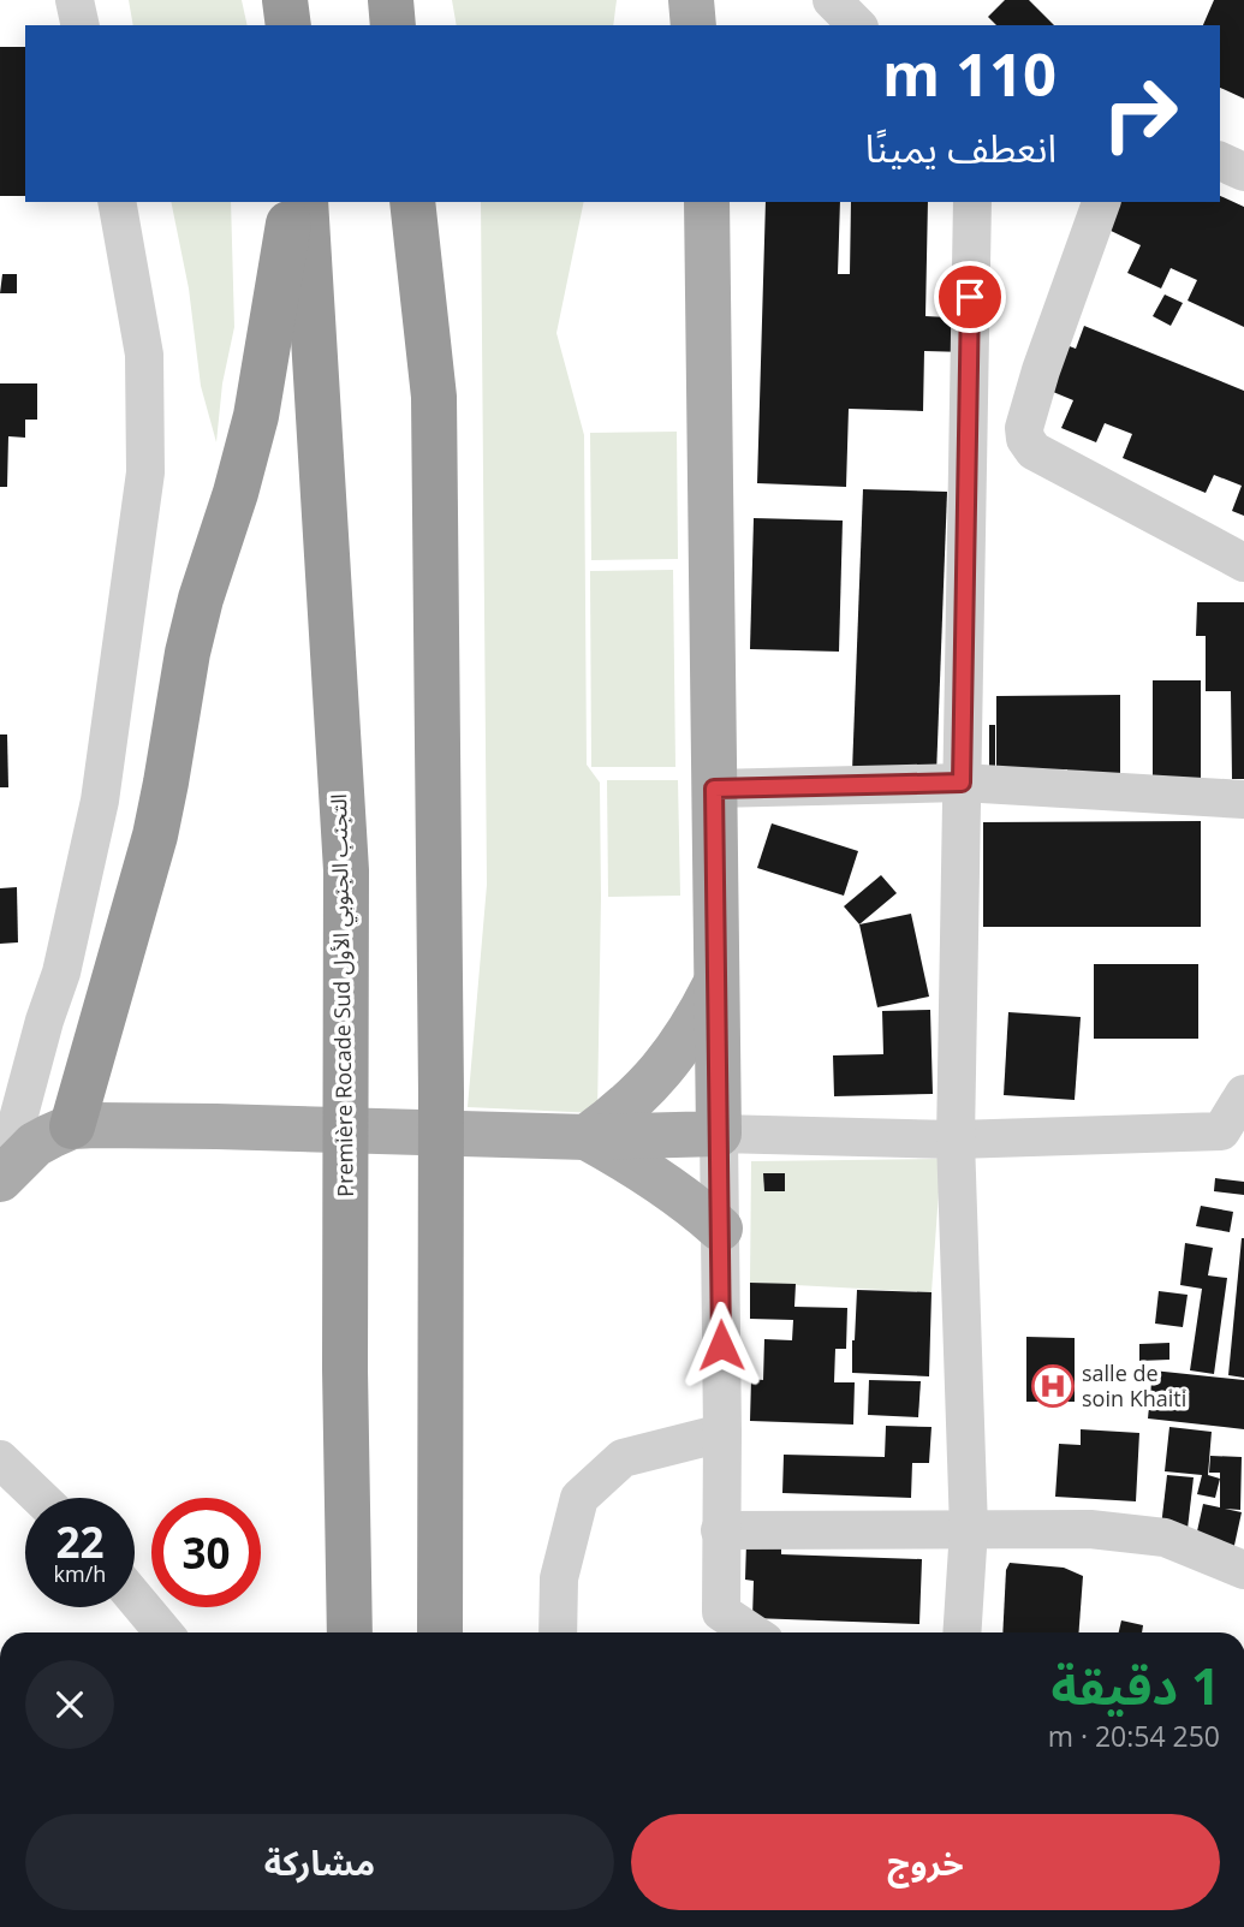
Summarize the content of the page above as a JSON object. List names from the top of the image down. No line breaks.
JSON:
{"streets":{"highway":["Première Rocade Sud التجنب الجنوبي الأول"]},"places":{"hospital":["salle de soin Khaiti"]},"page":{"turn":["110 m","انعطف يمينًا"],"speed":"22 km/h","limit":"30","heading":["1 دقيقة","250 m · 20:54"],"buttons":["خروج","مشاركة"]}}
